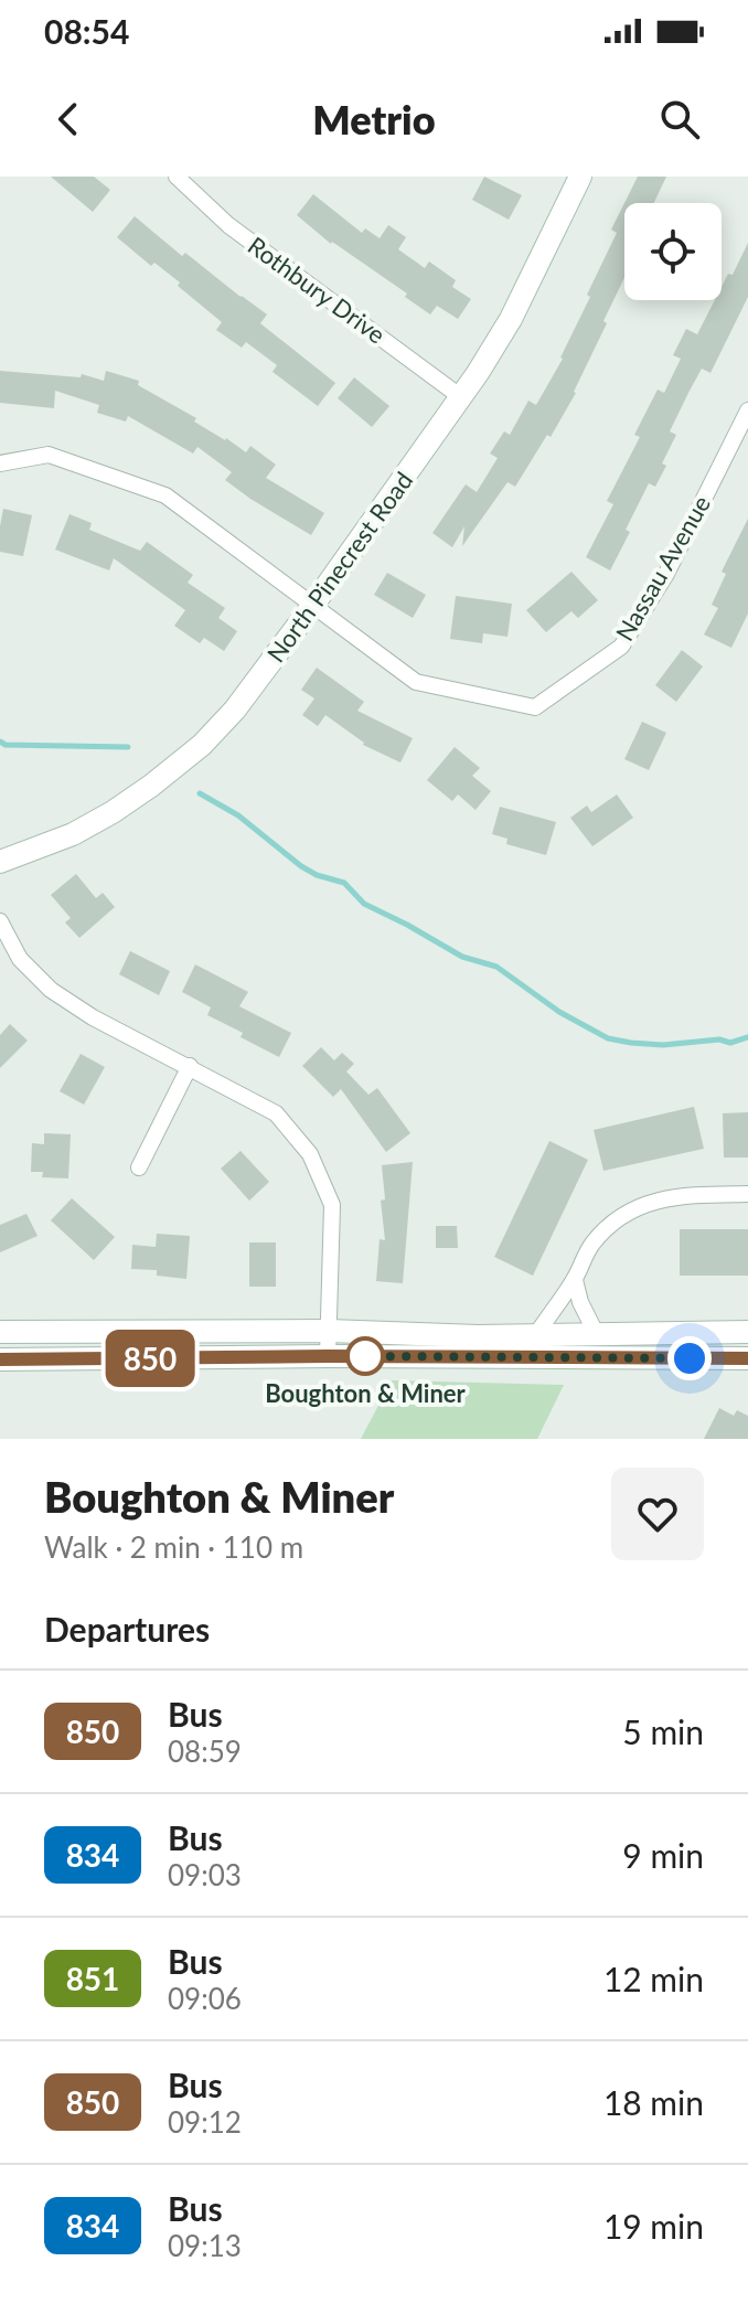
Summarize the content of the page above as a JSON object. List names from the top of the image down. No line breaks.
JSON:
{"streets":{"main road":["North Pinecrest Road"],"street":["Rothbury Drive","Nassau Avenue"]},"crossings":[["Rothbury Drive","North Pinecrest Road"],["North Pinecrest Road","Nassau Avenue"]],"places":["Boughton & Miner"],"lines":["bus line 850"],"page":{"status":"08:54","header":"Metrio","on_map":"850","heading":[["Boughton & Miner","Walk · 2 min · 110 m"],"Departures"],"list":[{"mark":"850","name":"Bus","note":"08:59","value":"5 min"},{"mark":"834","name":"Bus","note":"09:03","value":"9 min"},{"mark":"851","name":"Bus","note":"09:06","value":"12 min"},{"mark":"850","name":"Bus","note":"09:12","value":"18 min"},{"mark":"834","name":"Bus","note":"09:13","value":"19 min"}]}}
